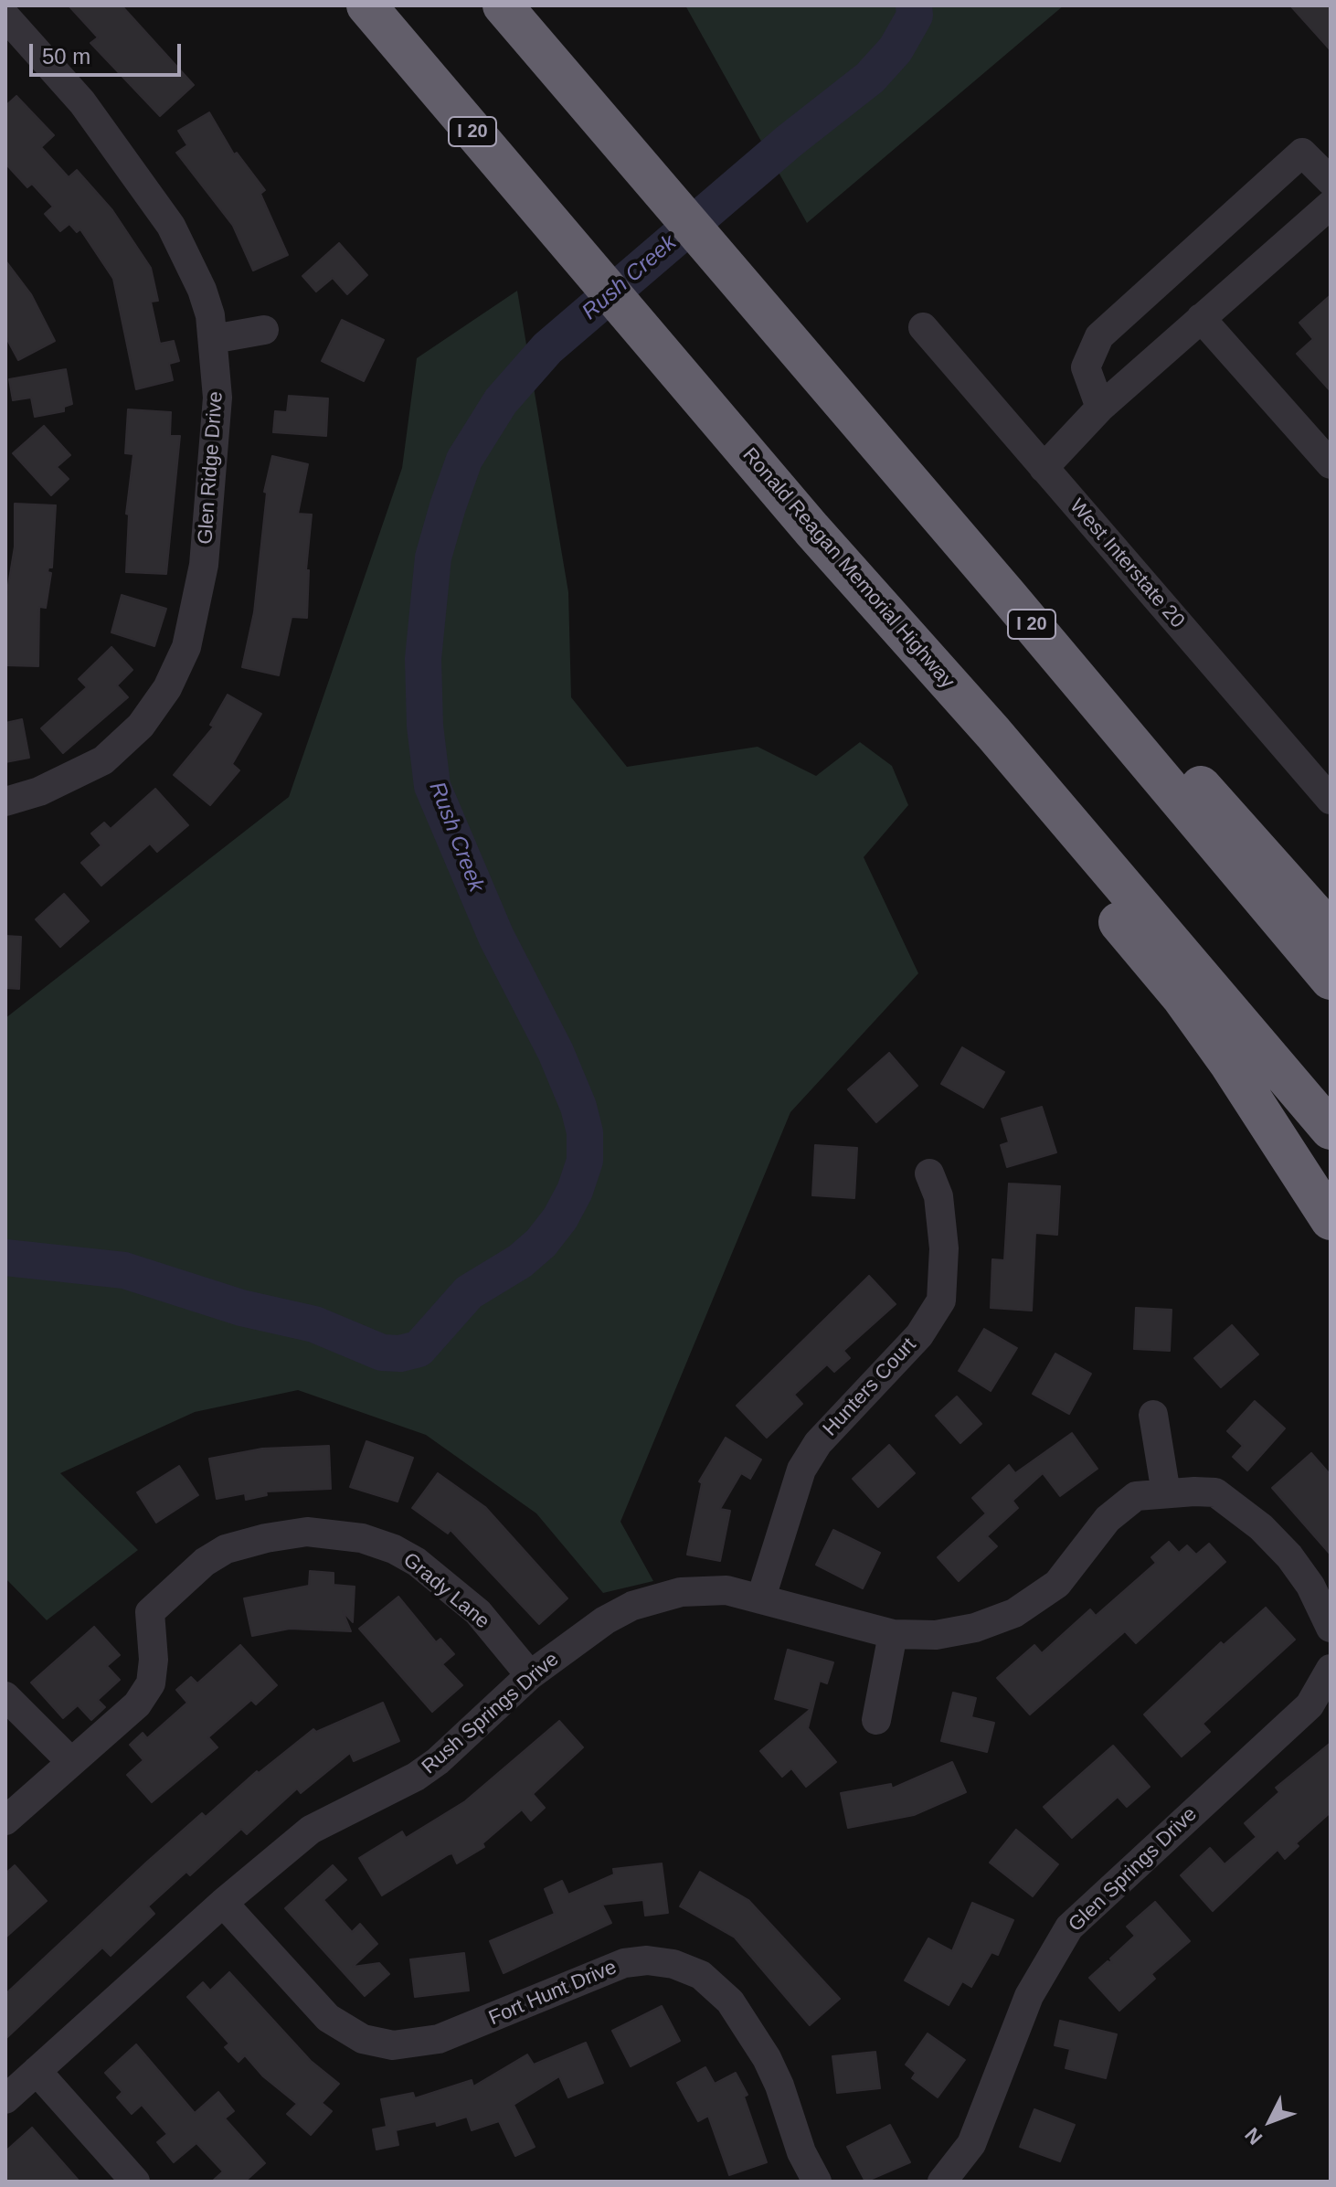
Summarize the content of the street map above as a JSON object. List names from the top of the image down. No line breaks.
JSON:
{"streets":{"highway":["I 20","Ronald Reagan Memorial Highway"],"street":["Glen Ridge Drive","West Interstate 20","Hunters Court","Grady Lane","Rush Springs Drive","Glen Springs Drive","Fort Hunt Drive"]},"crossings":[["Hunters Court","Rush Springs Drive"],["Grady Lane","Rush Springs Drive"],["Rush Springs Drive","Fort Hunt Drive"]],"water":["Rush Creek"],"scale_bar":"50 m","north":"bottom left"}
